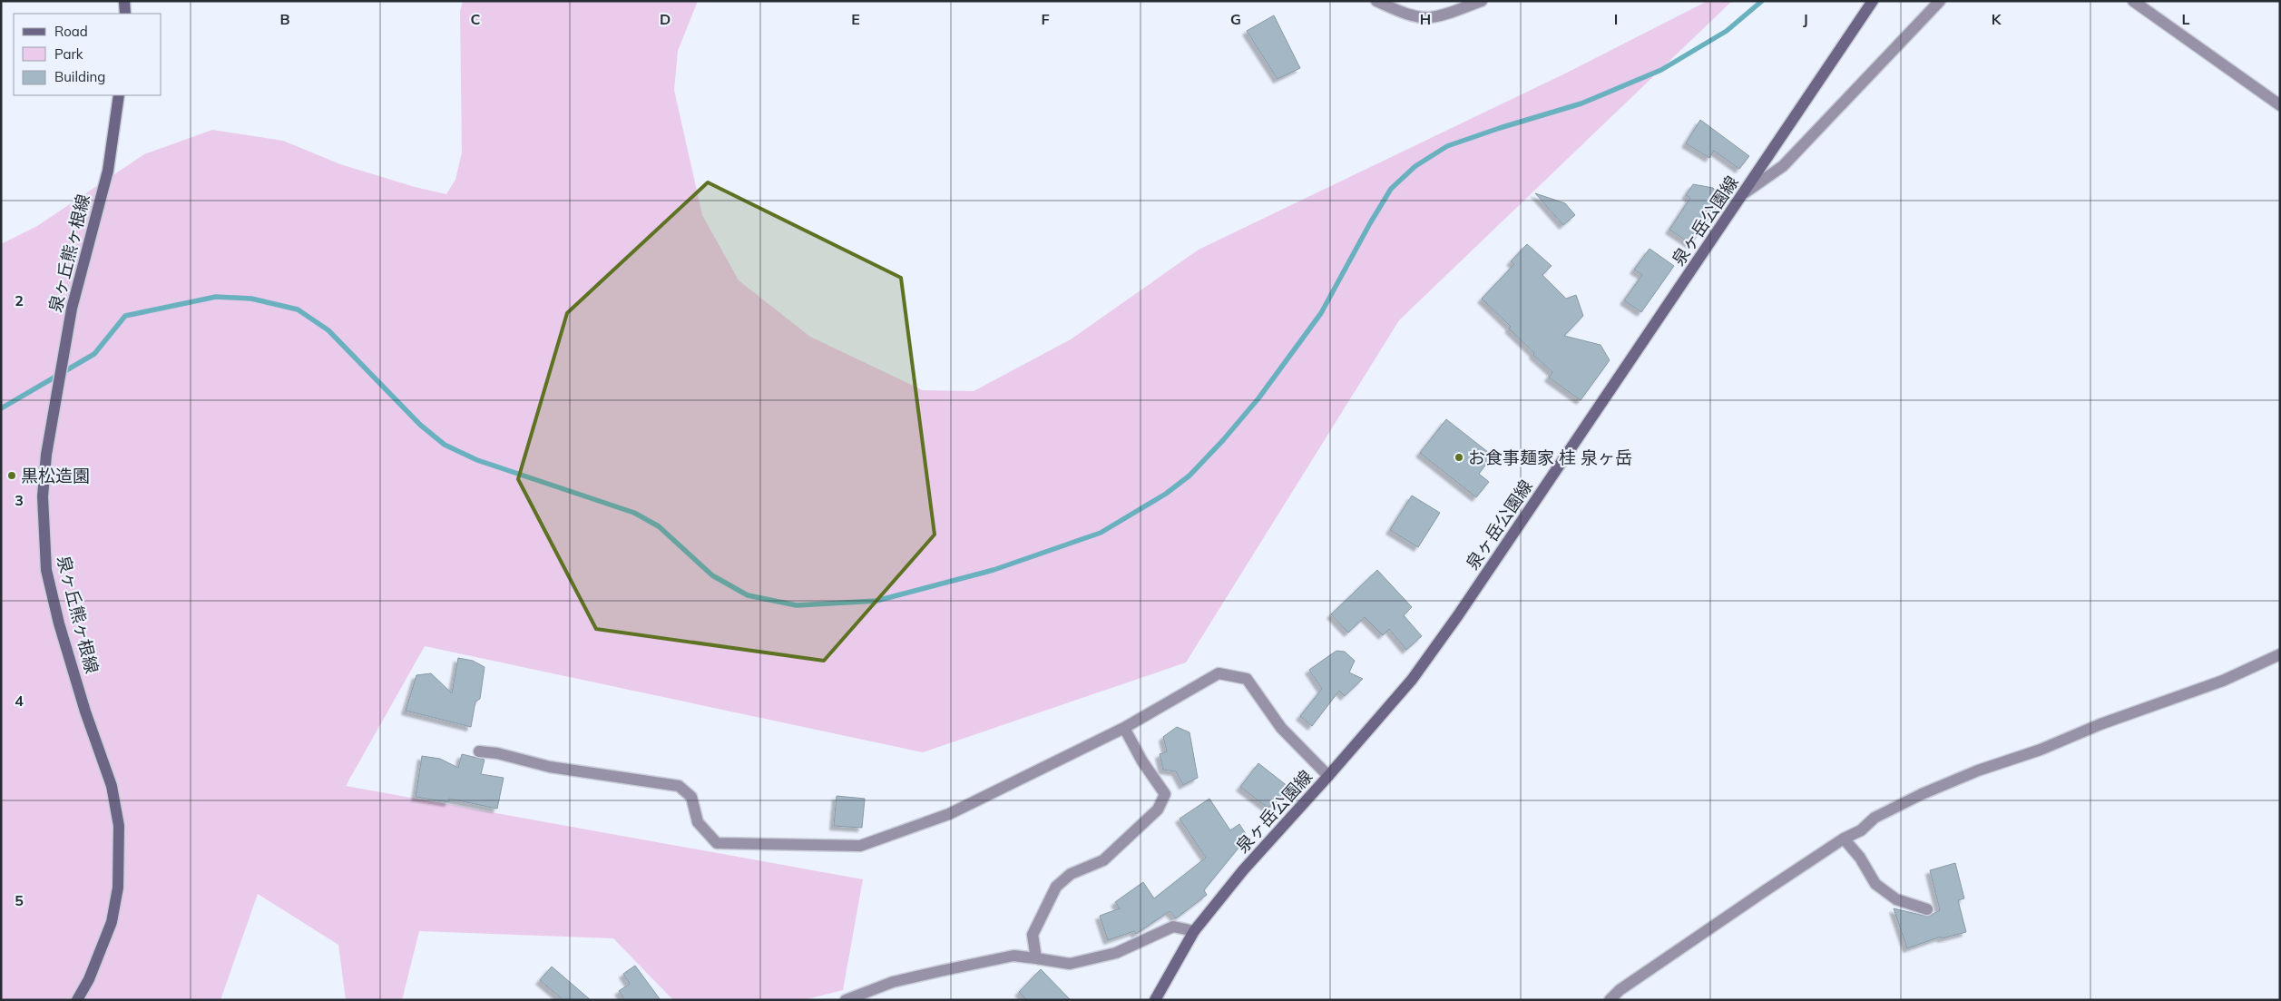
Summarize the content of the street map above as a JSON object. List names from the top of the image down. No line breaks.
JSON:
{"streets":{"main road":["泉ヶ岳公園線","泉ヶ丘熊ヶ根線"]},"places":["お食事麺家 桂 泉ヶ岳","黒松造園"],"legend":["Road","Park","Building"],"grid":{"columns":["B","C","D","E","F","G","H","I","J","K","L"],"rows":["2","3","4","5"]}}
